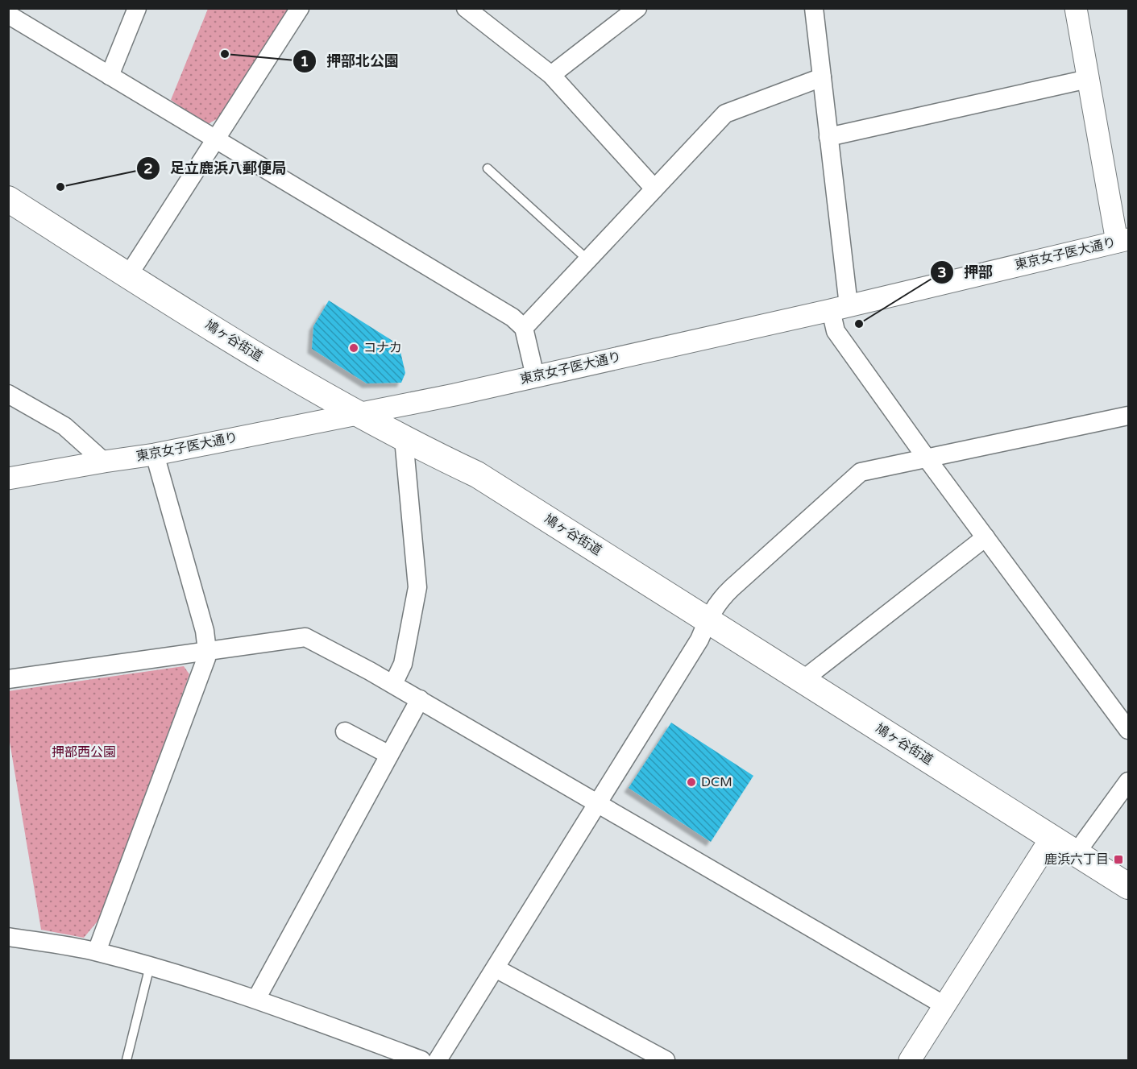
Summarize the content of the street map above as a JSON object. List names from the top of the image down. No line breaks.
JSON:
{"streets":{"main road":["鳩ヶ谷街道"],"street":["東京女子医大通り"]},"crossings":[["東京女子医大通り","鳩ヶ谷街道"]],"parks":["押部西公園"],"places":{"other":["押部北公園","足立鹿浜八郵便局","押部","コナカ","DCM"],"transit":["鹿浜六丁目"]}}
